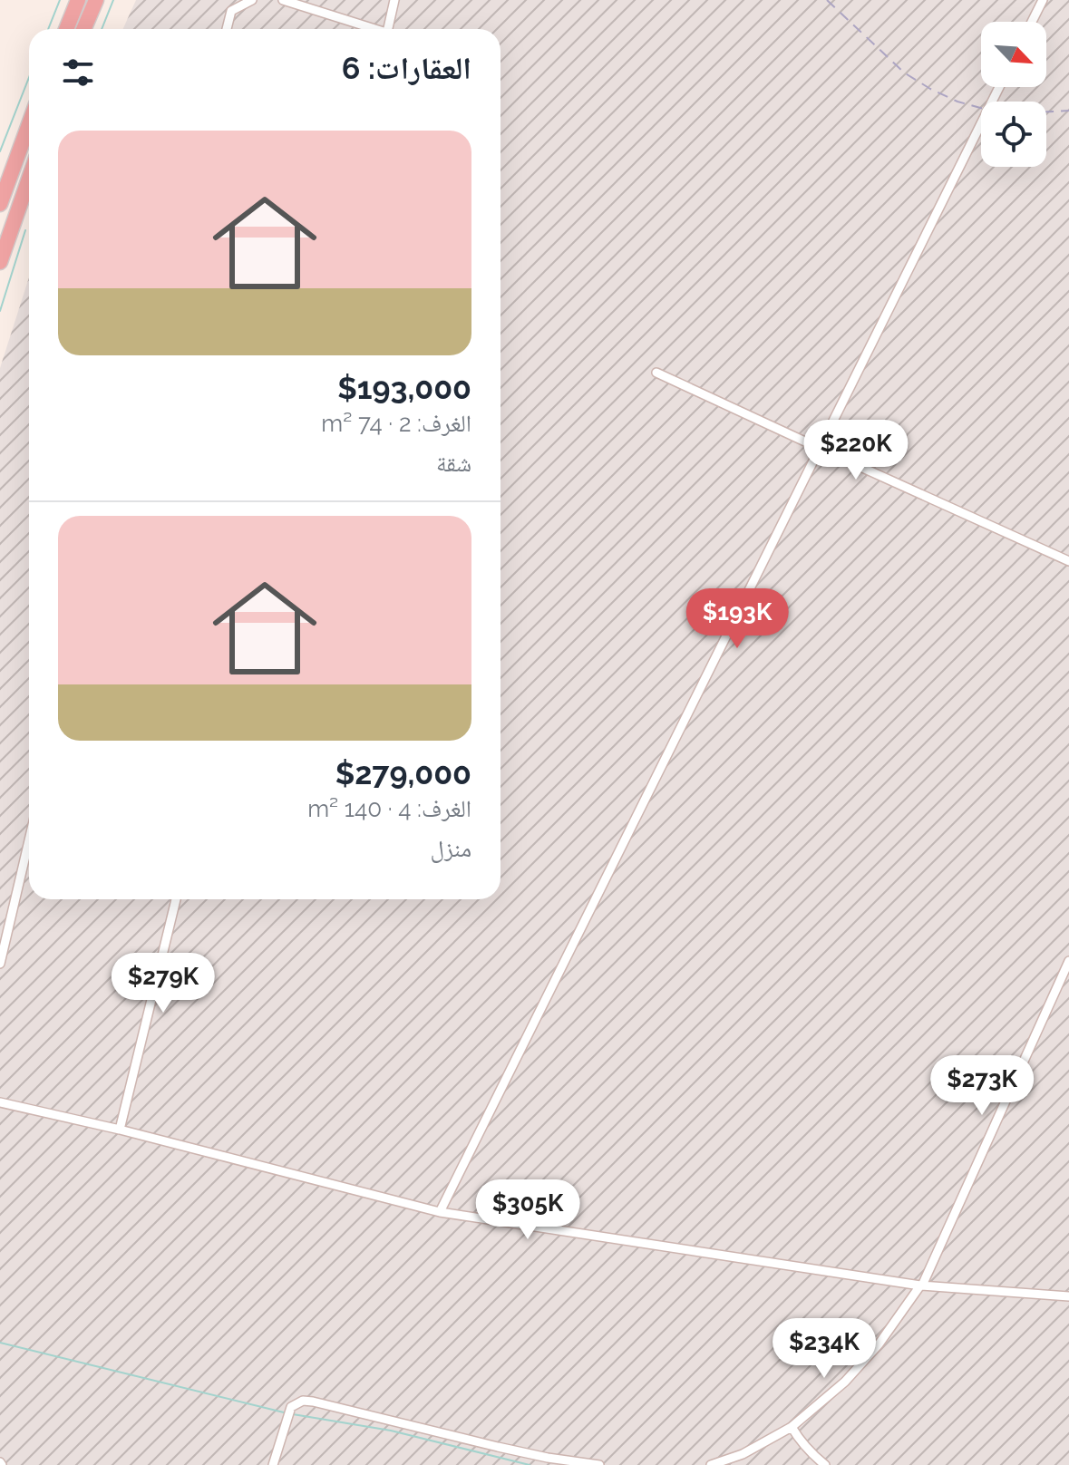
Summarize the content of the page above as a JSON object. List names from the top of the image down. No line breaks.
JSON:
{"north":"bottom right","page":{"heading":"العقارات: 6","list":[{"name":"$193,000","note":"الغرف: 2 · 74 m² · شقة"},{"name":"$279,000","note":"الغرف: 4 · 140 m² · منزل"}],"price":["$220K","$193K","$279K","$273K","$305K","$234K"]}}
